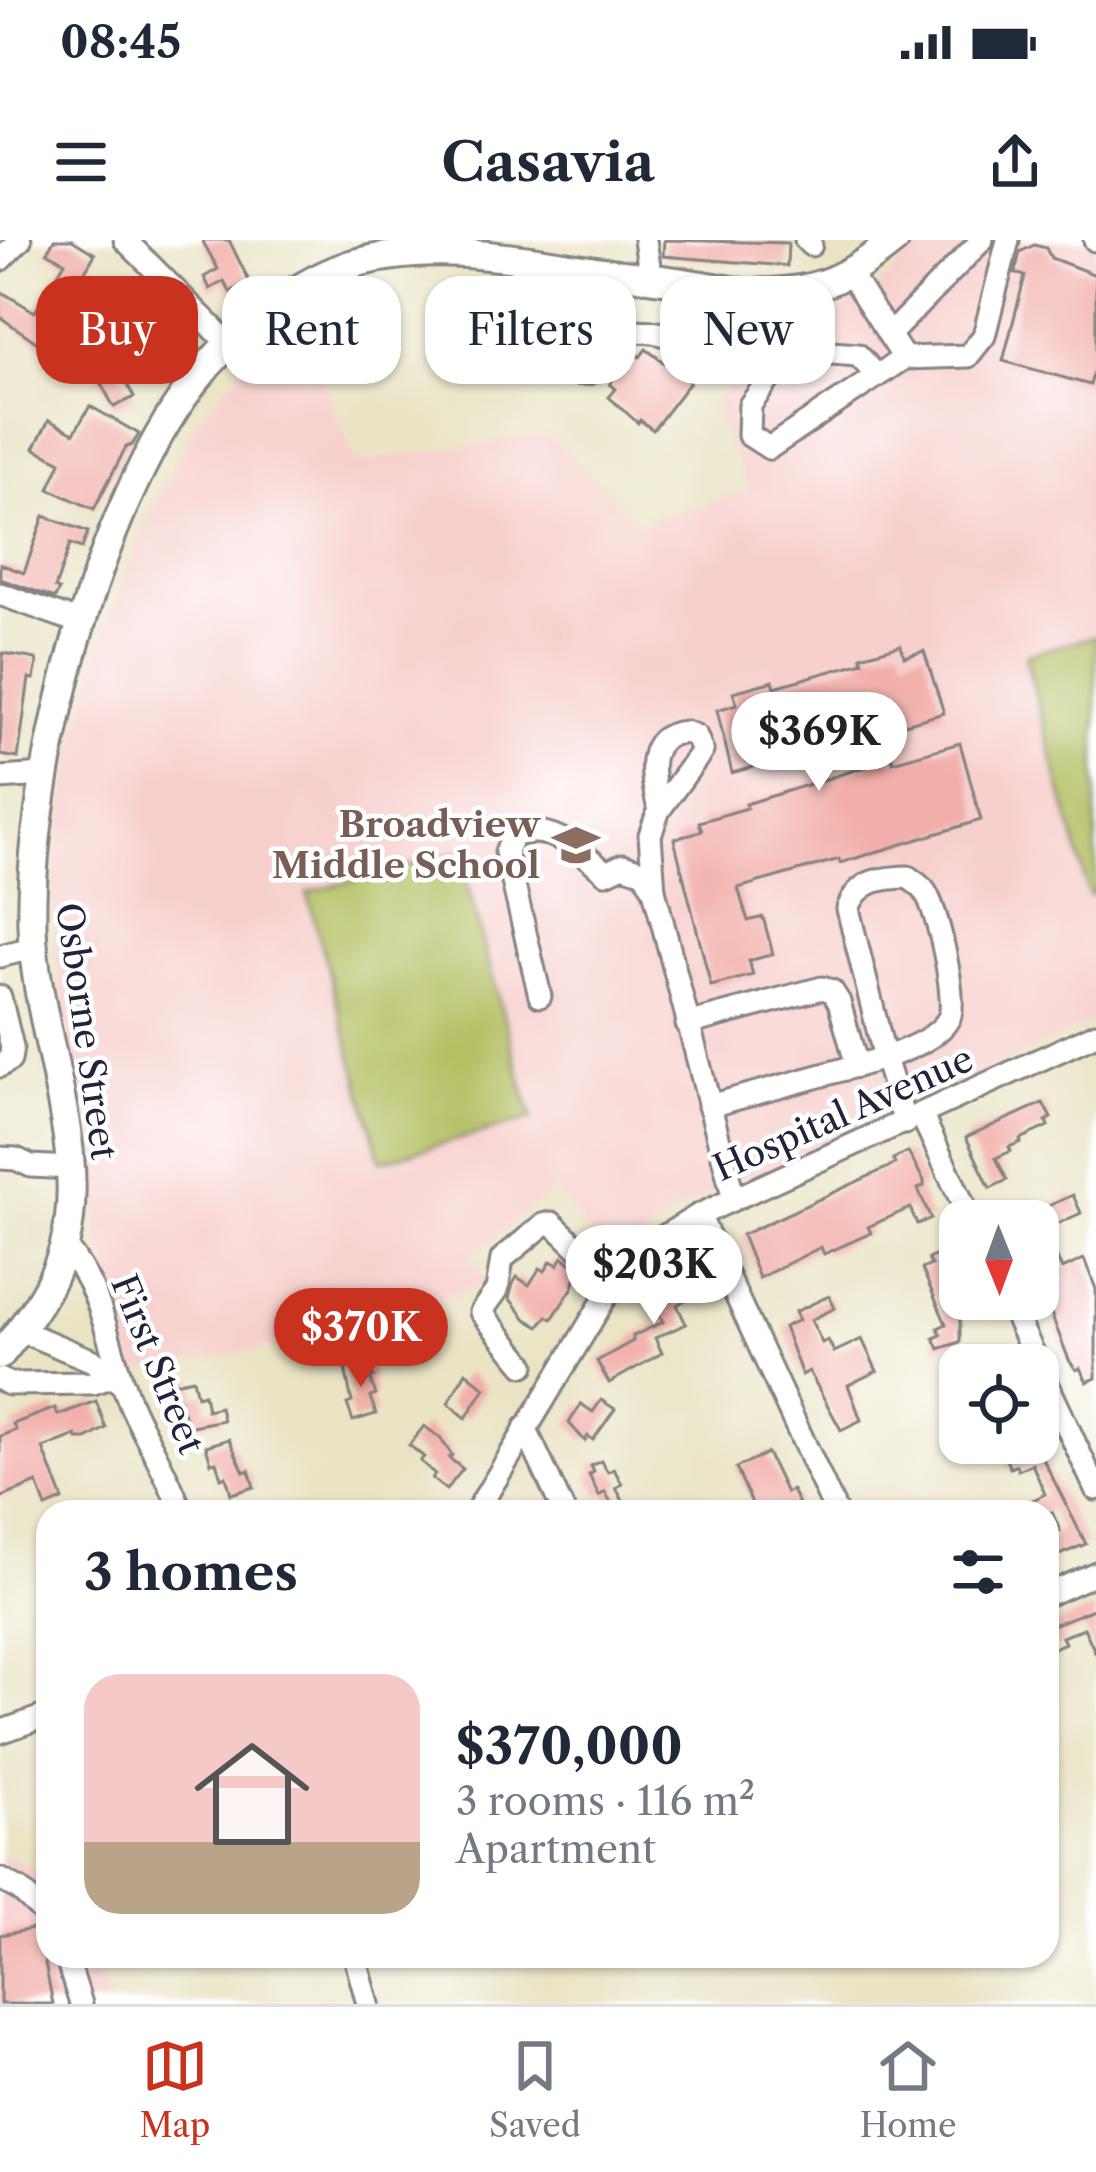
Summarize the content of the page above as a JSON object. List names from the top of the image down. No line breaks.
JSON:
{"streets":{"main road":["Osborne Street"],"street":["Hospital Avenue","First Street"]},"crossings":[["Osborne Street","First Street"]],"places":{"school or university":["Broadview Middle School"]},"north":"bottom","page":{"status":"08:45","header":"Casavia","chip":["Buy","Rent","Filters","New"],"price":["$369K","$203K","$370K"],"heading":"3 homes","list":[{"name":"$370,000","note":"3 rooms · 116 m² · Apartment"}],"tabs":["Map","Saved","Home"]}}
